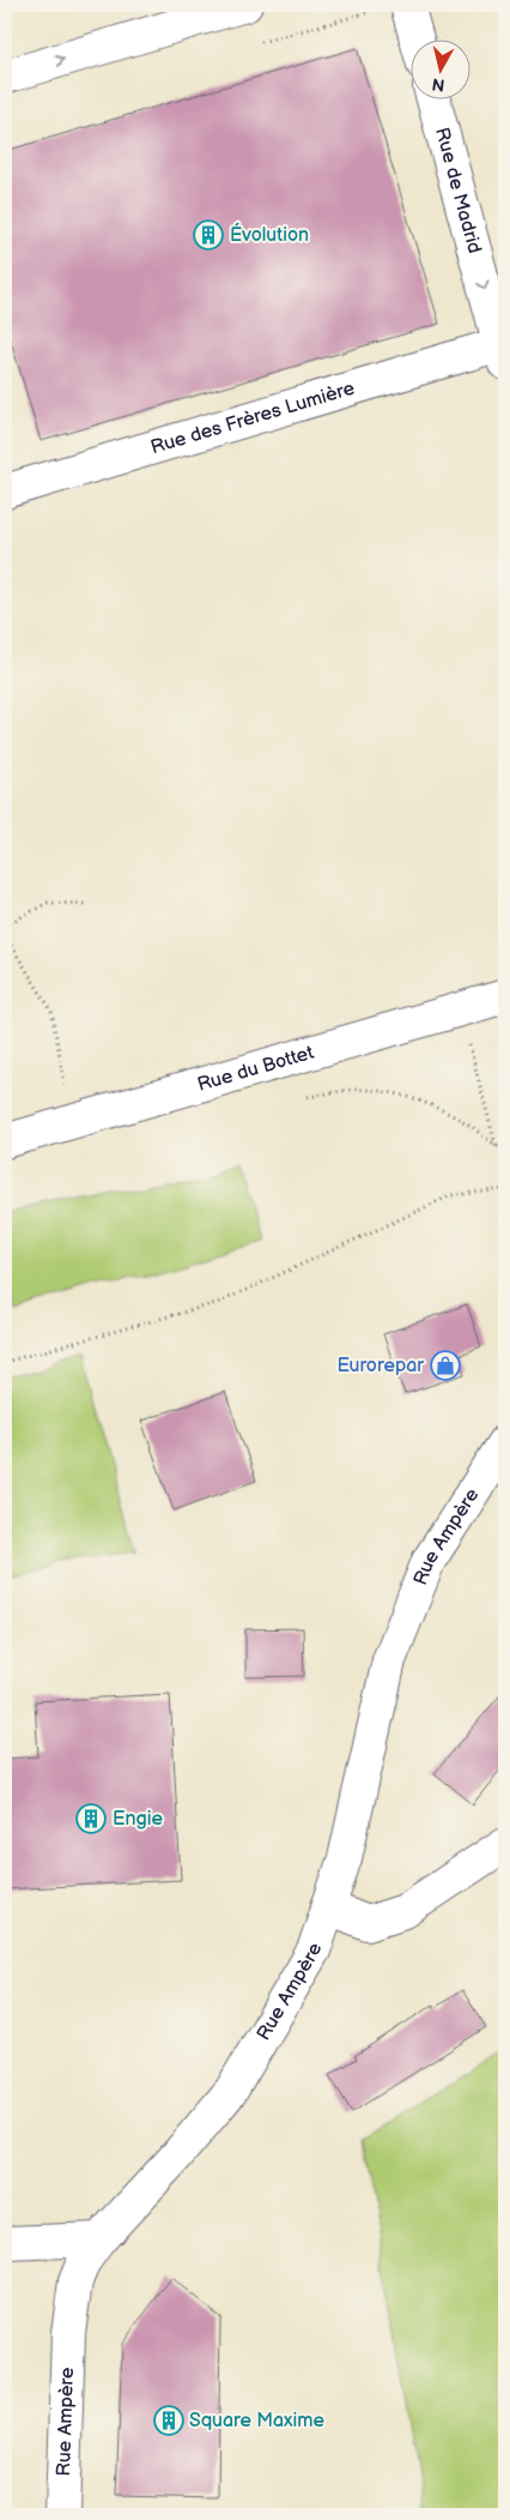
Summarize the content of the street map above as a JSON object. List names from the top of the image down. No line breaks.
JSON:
{"streets":{"street":["Rue de Madrid","Rue des Frères Lumière","Rue du Bottet","Rue Ampère"]},"crossings":[["Rue de Madrid","Rue des Frères Lumière"]],"one_way":["Rue de Madrid"],"places":{"building":["Évolution","Engie","Square Maxime"],"shop":["Eurorepar"]},"north":"bottom"}
